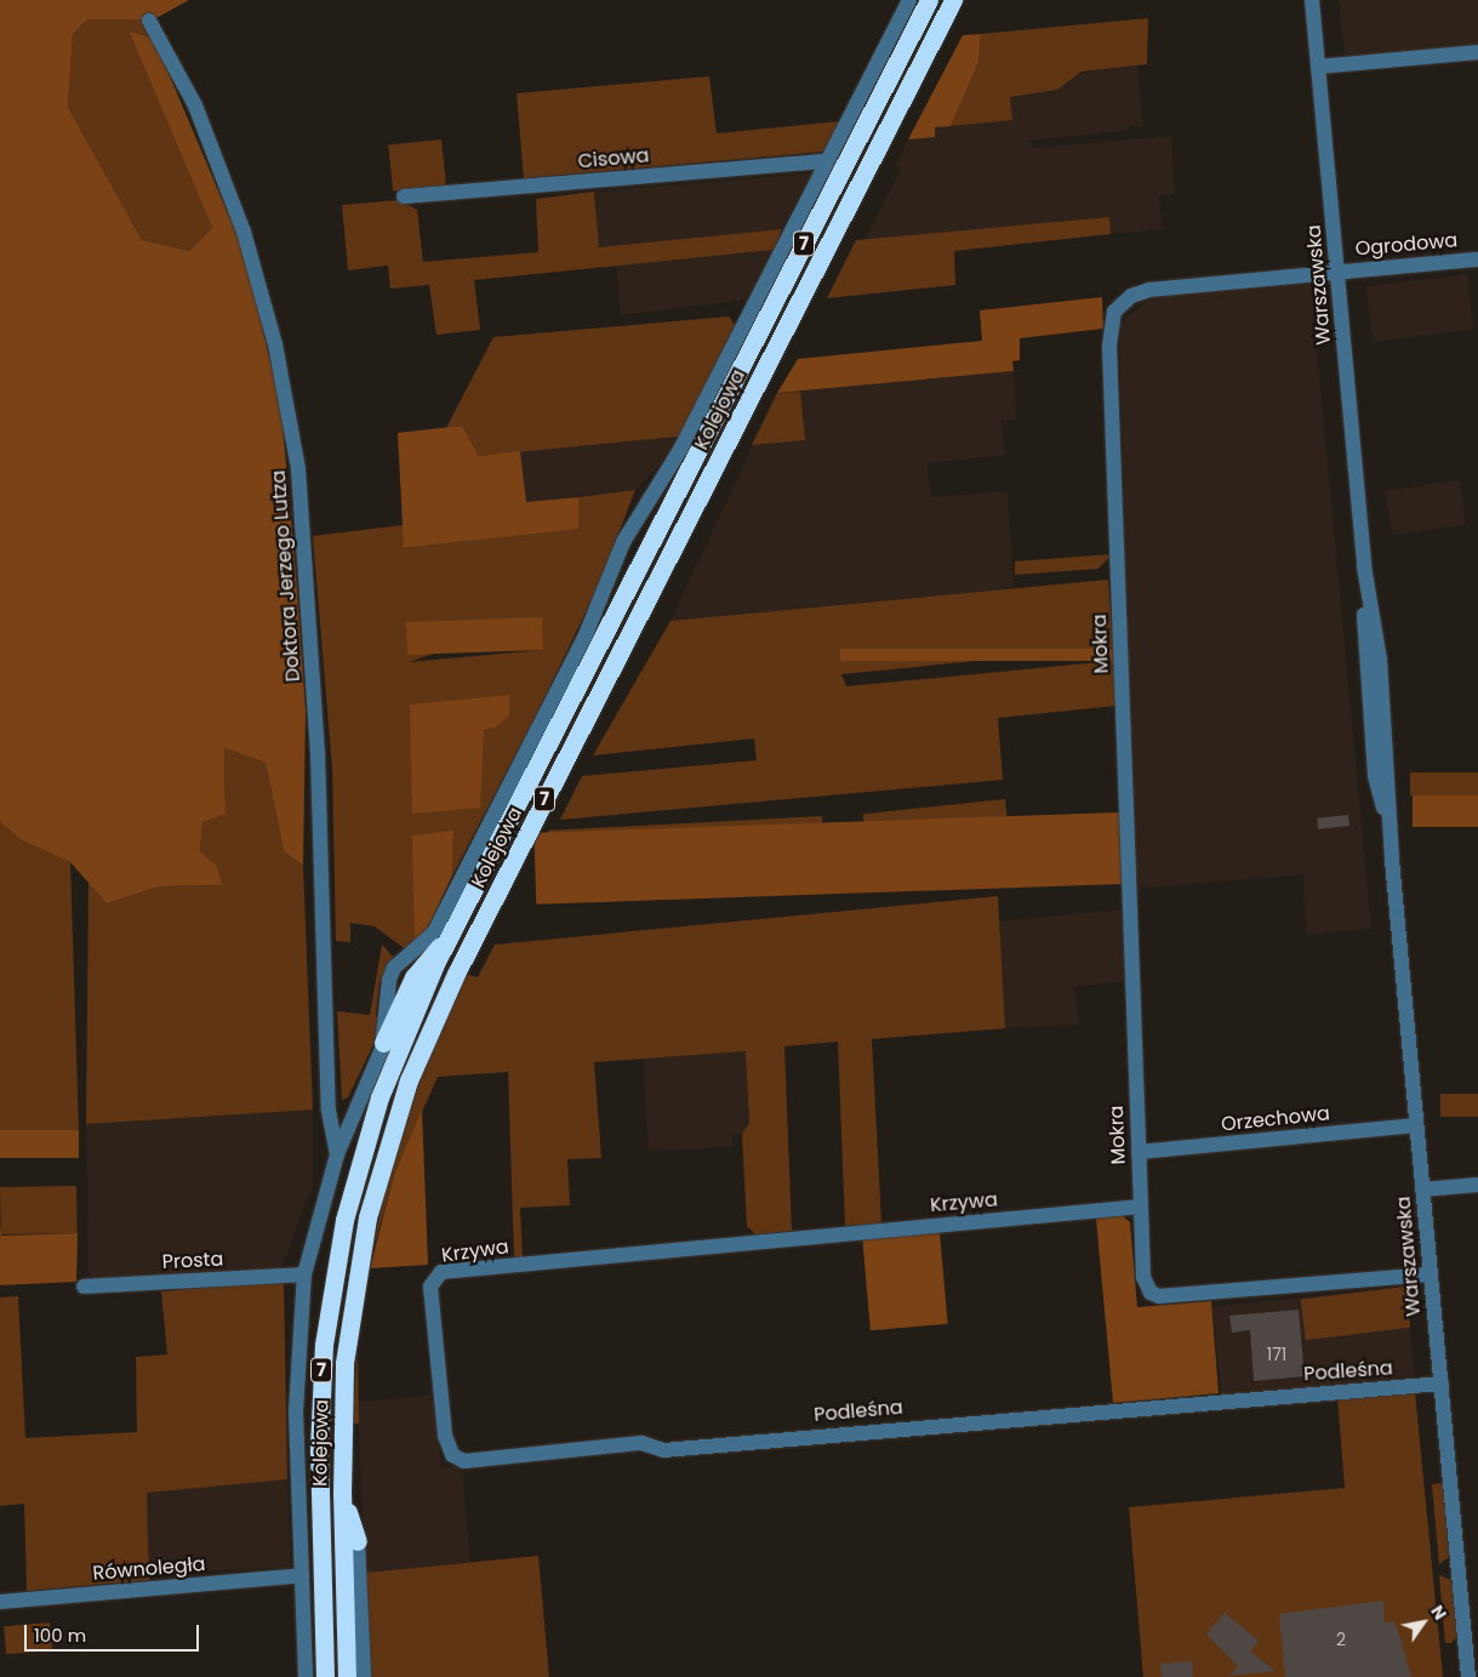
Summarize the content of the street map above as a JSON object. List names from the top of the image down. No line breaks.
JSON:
{"streets":{"highway":["7","Kolejowa"],"street":["Cisowa","Ogrodowa","Warszawska","Doktora Jerzego Lutza","Mokra","Orzechowa","Krzywa","Prosta","Podleśna","Równoległa"]},"crossings":[["Ogrodowa","Warszawska"],["Ogrodowa","Mokra"],["Warszawska","Mokra"],["Warszawska","Orzechowa"],["Warszawska","Podleśna"],["Kolejowa","Doktora Jerzego Lutza"],["Kolejowa","Prosta"],["Kolejowa","Równoległa"],["Mokra","Orzechowa"],["Mokra","Krzywa"],["Krzywa","Podleśna"]],"house_numbers":["171","2"],"scale_bar":"100 m","north":"top right"}
